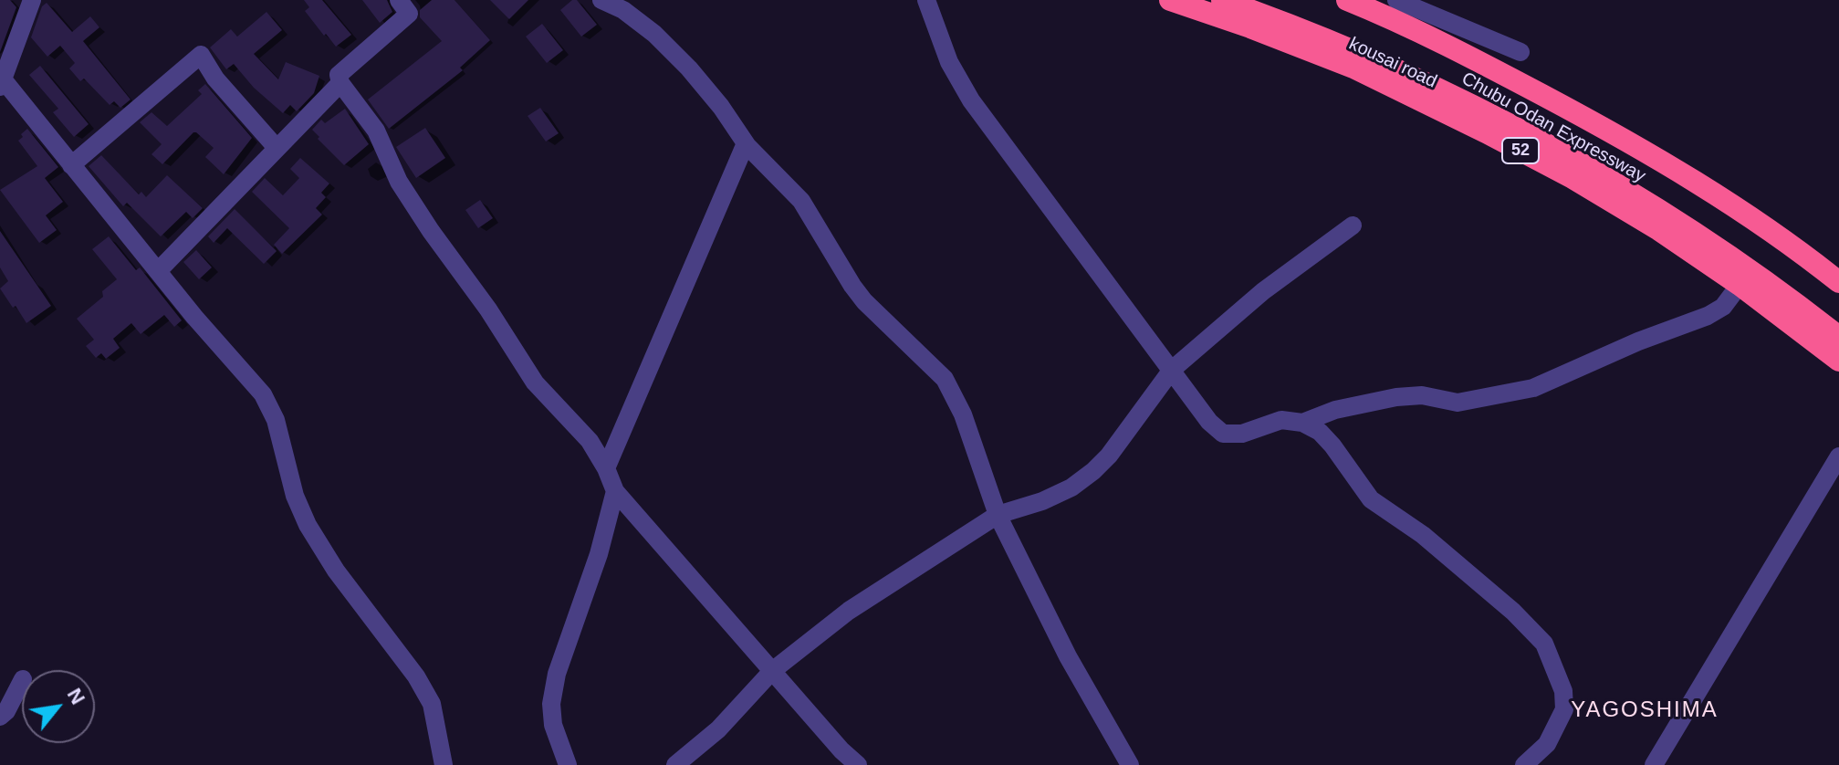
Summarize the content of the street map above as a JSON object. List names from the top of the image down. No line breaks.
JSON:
{"streets":{"highway":["kousai road","Chubu Odan Expressway","52"]},"districts":["YAGOSHIMA"],"north":"top right"}
